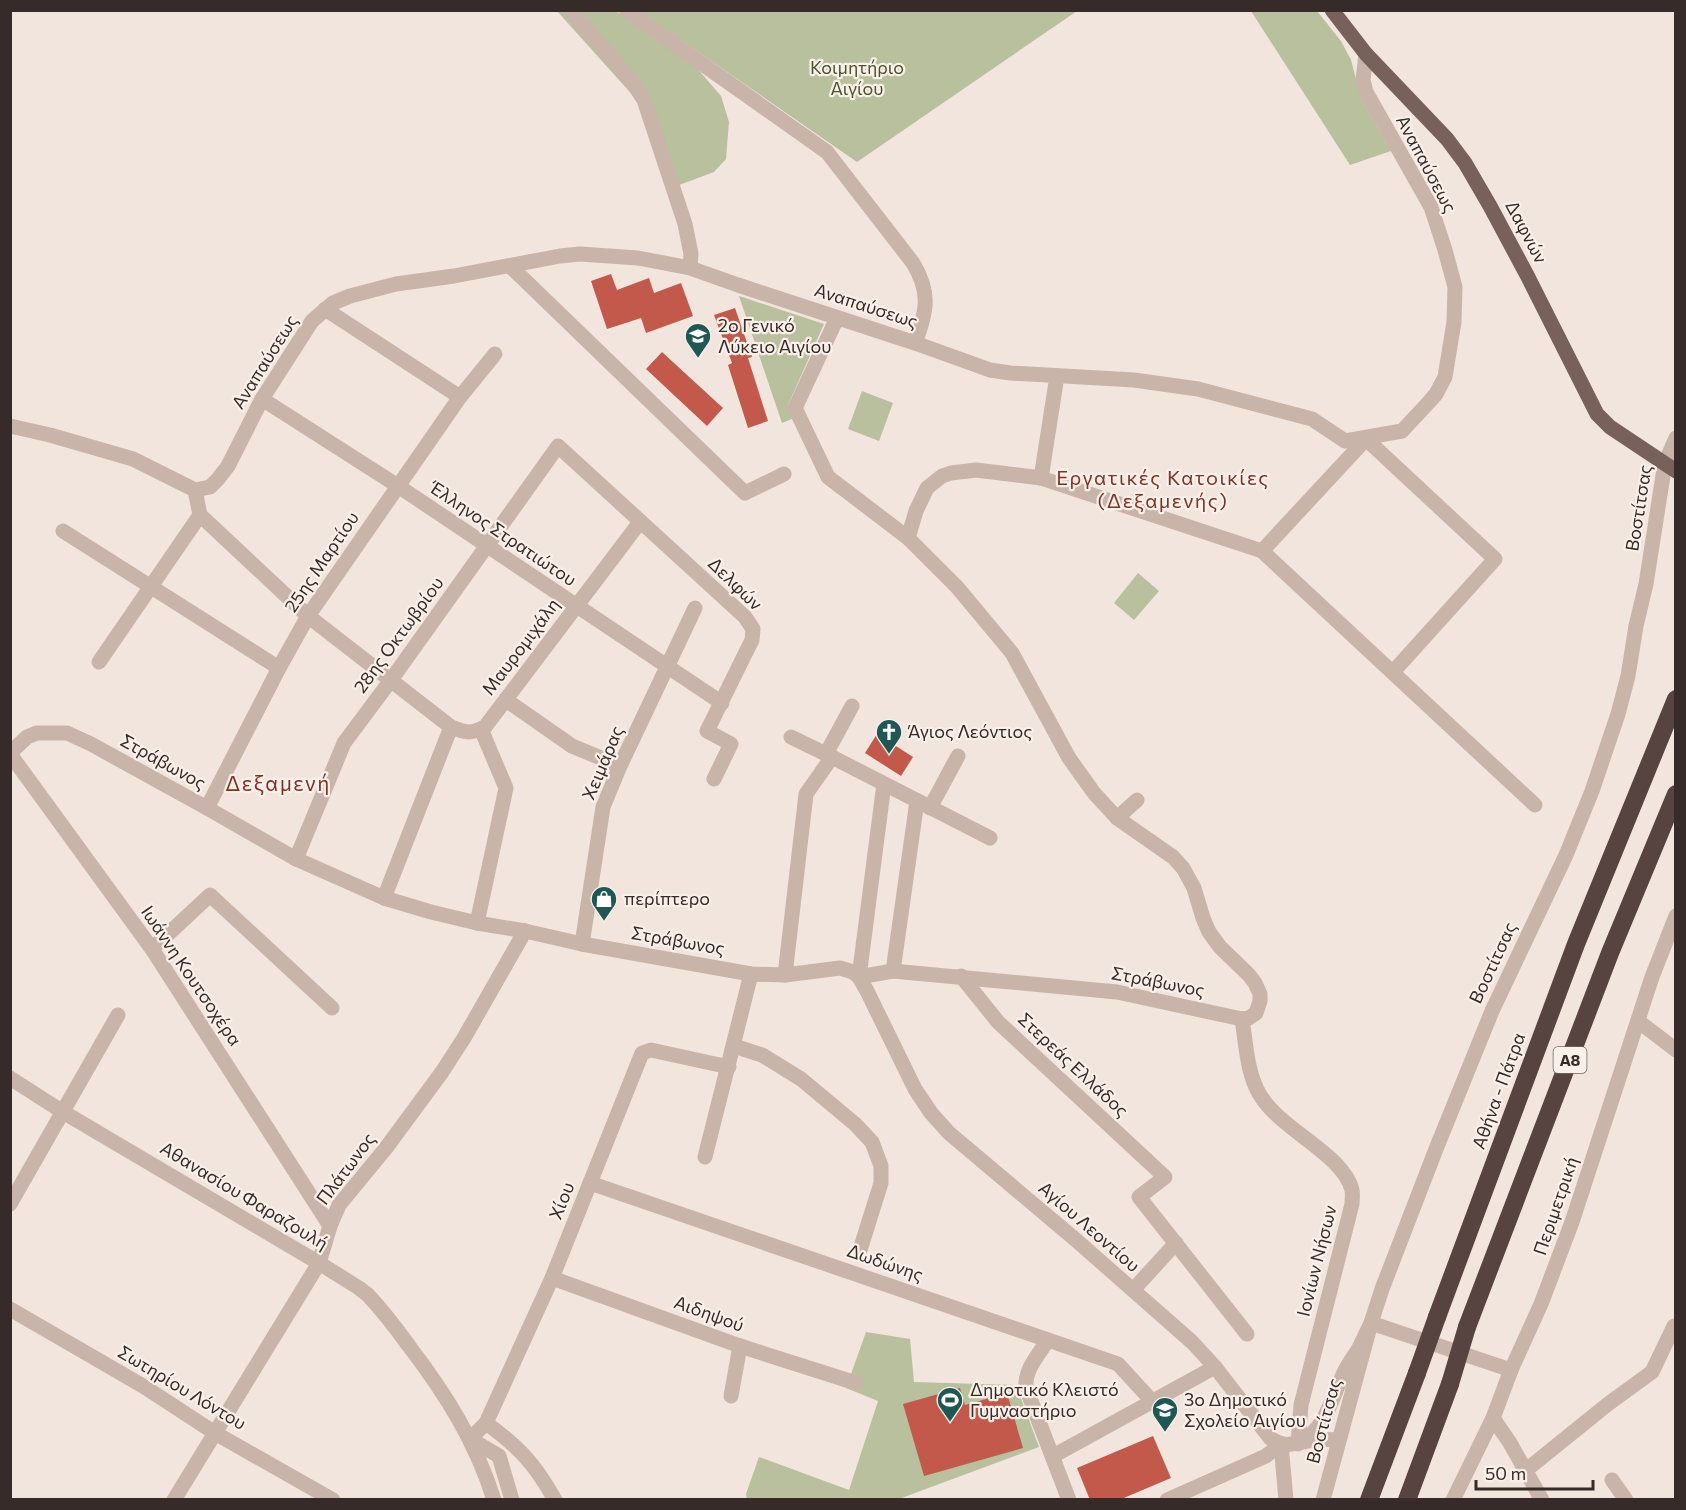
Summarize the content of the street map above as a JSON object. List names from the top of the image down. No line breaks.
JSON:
{"streets":{"highway":["Α8","Αθήνα - Πάτρα"],"main road":["Δαφνών"],"street":["Αναπαύσεως","Βοστίτσας","Έλληνος Στρατιώτου","25ης Μαρτίου","Δελφών","28ης Οκτωβρίου","Μαυρομιχάλη","Στράβωνος","Χειμάρας","Ιωάννη Κουτσοχέρα","Στερεάς Ελλάδος","Πλάτωνος","Αθανασίου Φαραζουλή","Χίου","Περιμετρική","Αγίου Λεοντίου","Ιονίων Νήσων","Δωδώνης","Αιδηψού","Σωτηρίου Λόντου"]},"crossings":[["Αναπαύσεως","Δαφνών"],["Αναπαύσεως","Έλληνος Στρατιώτου"],["Δαφνών","Βοστίτσας"],["Έλληνος Στρατιώτου","25ης Μαρτίου"],["Έλληνος Στρατιώτου","Δελφών"],["Έλληνος Στρατιώτου","28ης Οκτωβρίου"],["Έλληνος Στρατιώτου","Μαυρομιχάλη"],["Έλληνος Στρατιώτου","Χειμάρας"],["25ης Μαρτίου","Στράβωνος"],["Δελφών","28ης Οκτωβρίου"],["Δελφών","Μαυρομιχάλη"],["28ης Οκτωβρίου","Στράβωνος"],["Στράβωνος","Χειμάρας"],["Στράβωνος","Ιωάννη Κουτσοχέρα"],["Στράβωνος","Στερεάς Ελλάδος"],["Στράβωνος","Πλάτωνος"],["Στράβωνος","Αγίου Λεοντίου"],["Στράβωνος","Ιονίων Νήσων"],["Ιωάννη Κουτσοχέρα","Πλάτωνος"],["Πλάτωνος","Αθανασίου Φαραζουλή"],["Πλάτωνος","Σωτηρίου Λόντου"],["Αθανασίου Φαραζουλή","Χίου"],["Χίου","Δωδώνης"],["Χίου","Αιδηψού"]],"districts":["Εργατικές Κατοικίες (Δεξαμενής)","Δεξαμενή"],"parks":["Κοιμητήριο Αιγίου"],"places":{"school or university":["2ο Γενικό Λύκειο Αιγίου","3ο Δημοτικό Σχολείο Αιγίου"],"church":["Άγιος Λεόντιος"],"shop":["περίπτερο"],"sports":["Δημοτικό Κλειστό Γυμναστήριο"]},"scale_bar":"50 m"}
